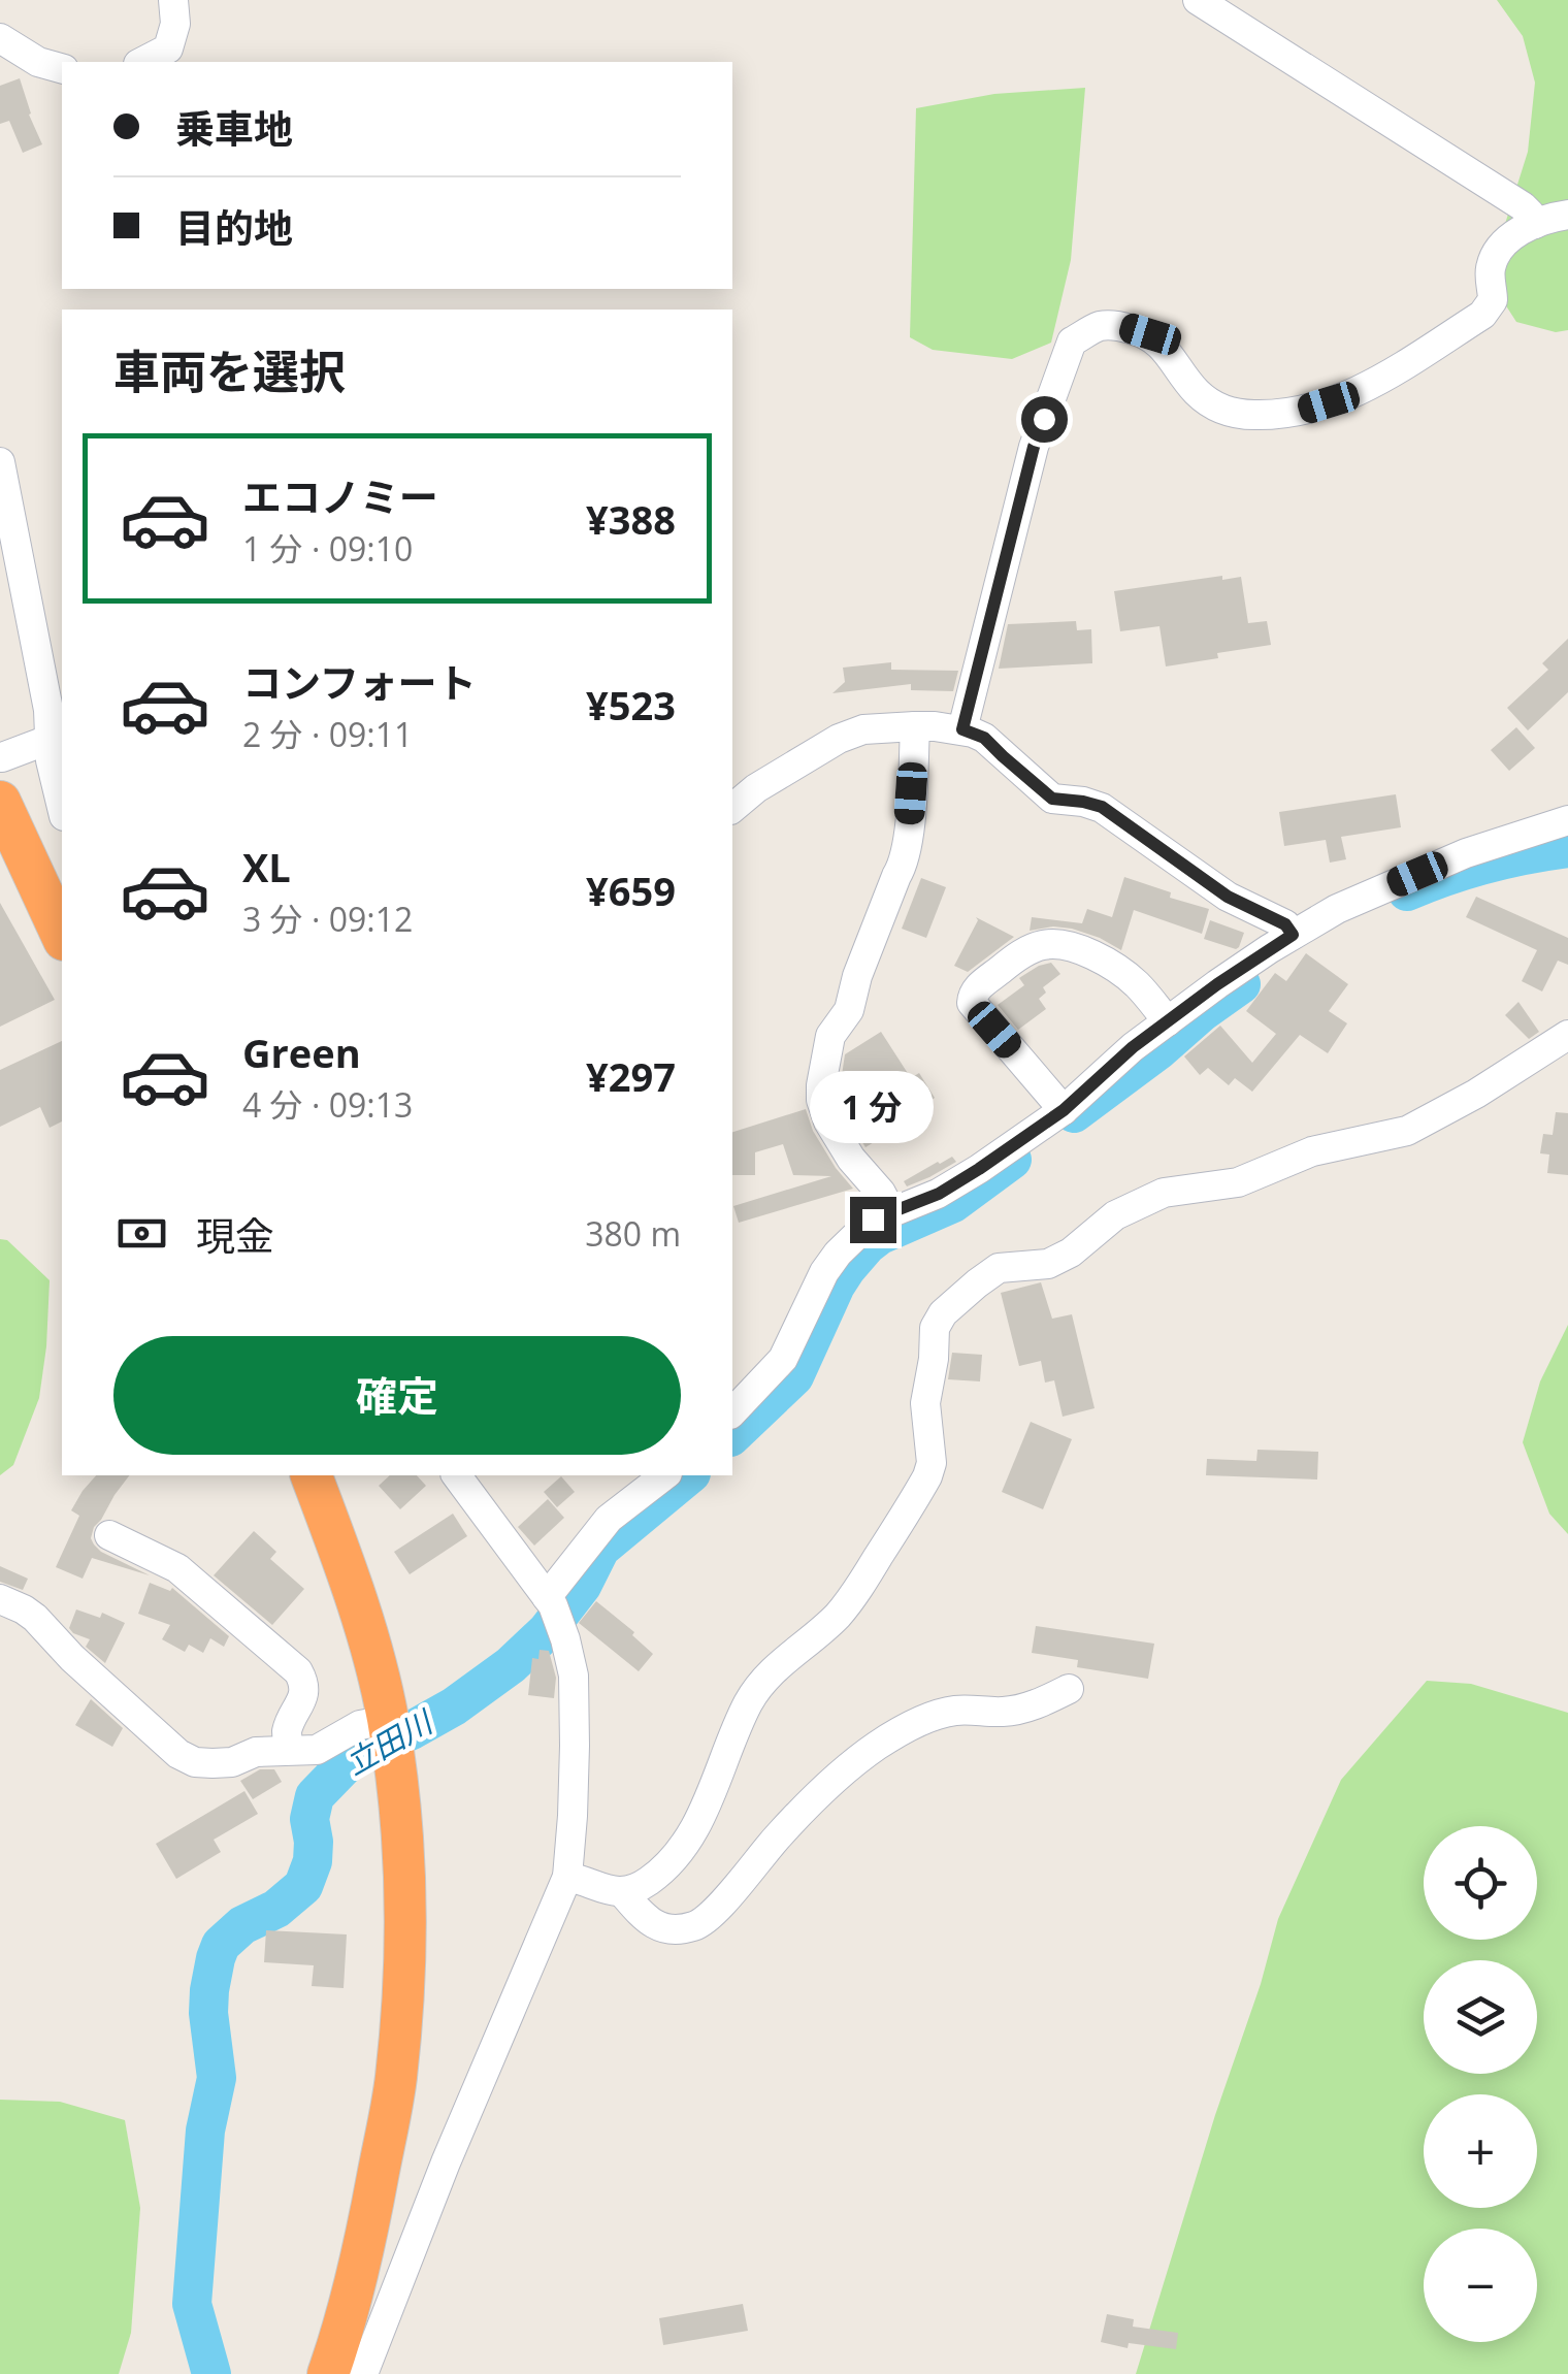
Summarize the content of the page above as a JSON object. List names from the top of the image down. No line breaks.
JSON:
{"water":["立田川"],"page":{"banner":["乗車地","目的地"],"heading":"車両を選択","list":[{"name":"エコノミー","note":"1 分 · 09:10","value":"¥388"},{"name":"コンフォート","note":"2 分 · 09:11","value":"¥523"},{"name":"XL","note":"3 分 · 09:12","value":"¥659"},{"name":"Green","note":"4 分 · 09:13","value":"¥297"}],"bubble":"1 分","pay":["現金","380 m"],"buttons":"確定","map_buttons":["+","−"]}}
